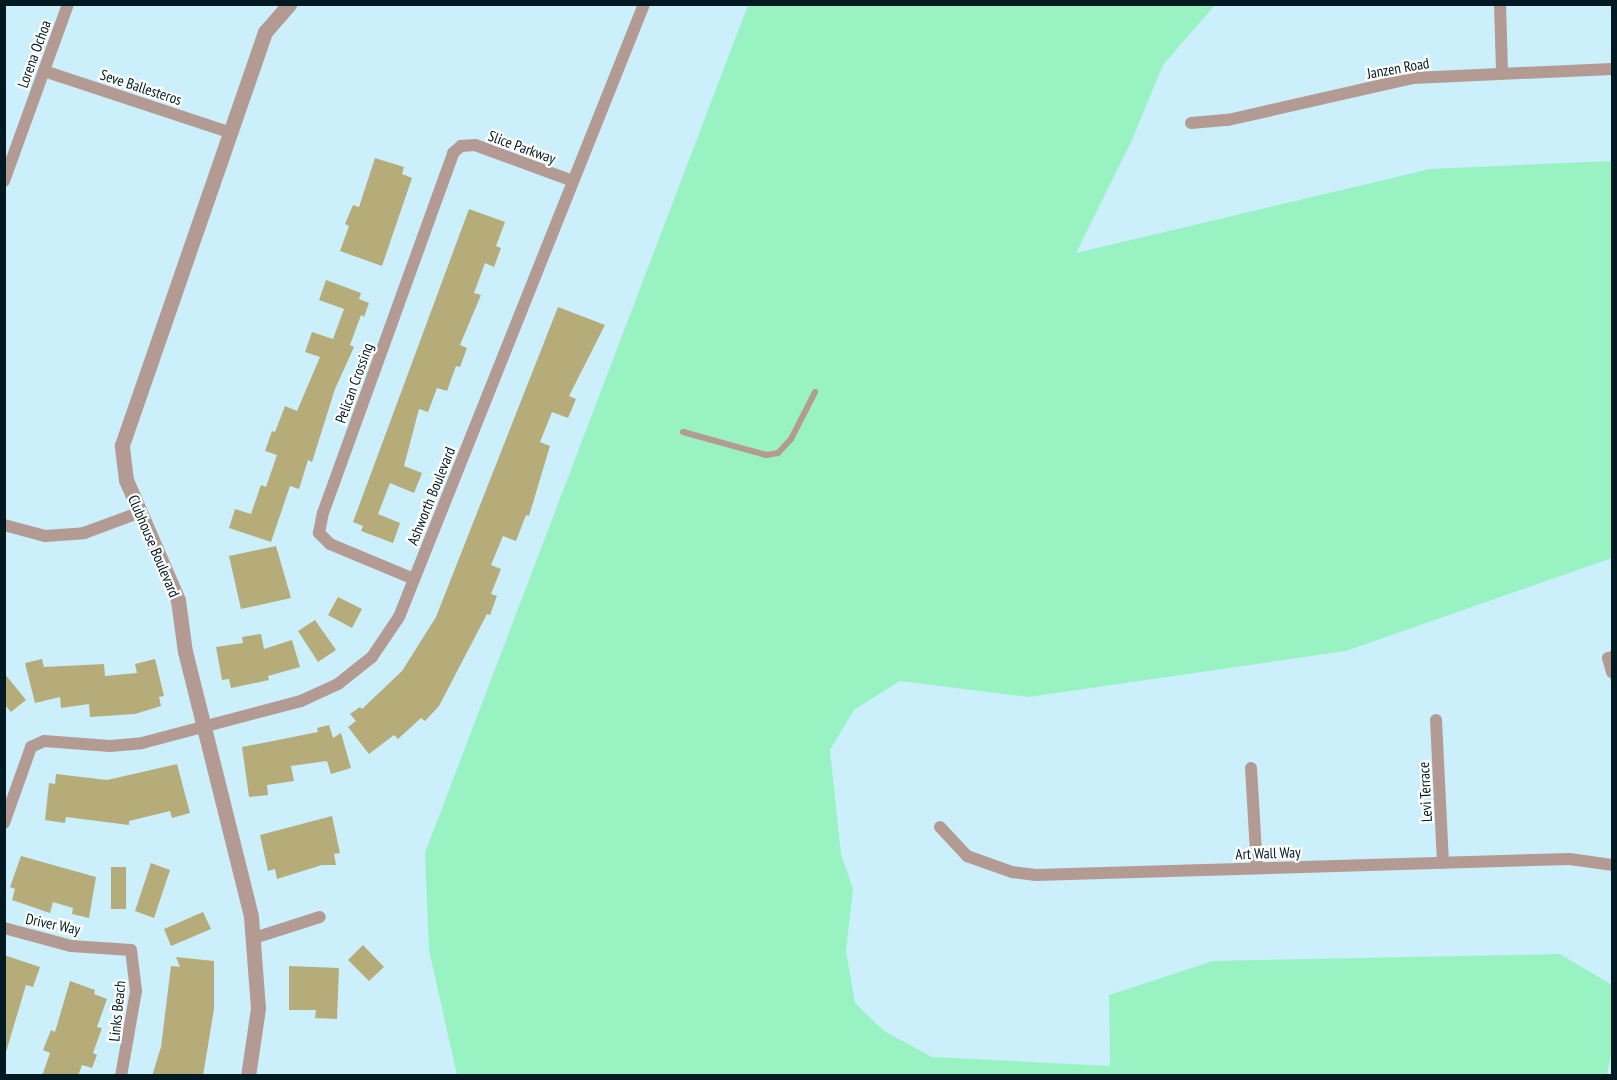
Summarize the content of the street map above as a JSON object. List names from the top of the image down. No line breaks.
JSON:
{"streets":{"street":["Lorena Ochoa","Janzen Road","Seve Ballesteros","Slice Parkway","Pelican Crossing","Ashworth Boulevard","Clubhouse Boulevard","Levi Terrace","Art Wall Way","Driver Way","Links Beach"]},"crossings":[["Lorena Ochoa","Seve Ballesteros"],["Seve Ballesteros","Clubhouse Boulevard"],["Slice Parkway","Pelican Crossing"],["Slice Parkway","Ashworth Boulevard"],["Pelican Crossing","Ashworth Boulevard"],["Ashworth Boulevard","Clubhouse Boulevard"],["Levi Terrace","Art Wall Way"],["Driver Way","Links Beach"]]}
